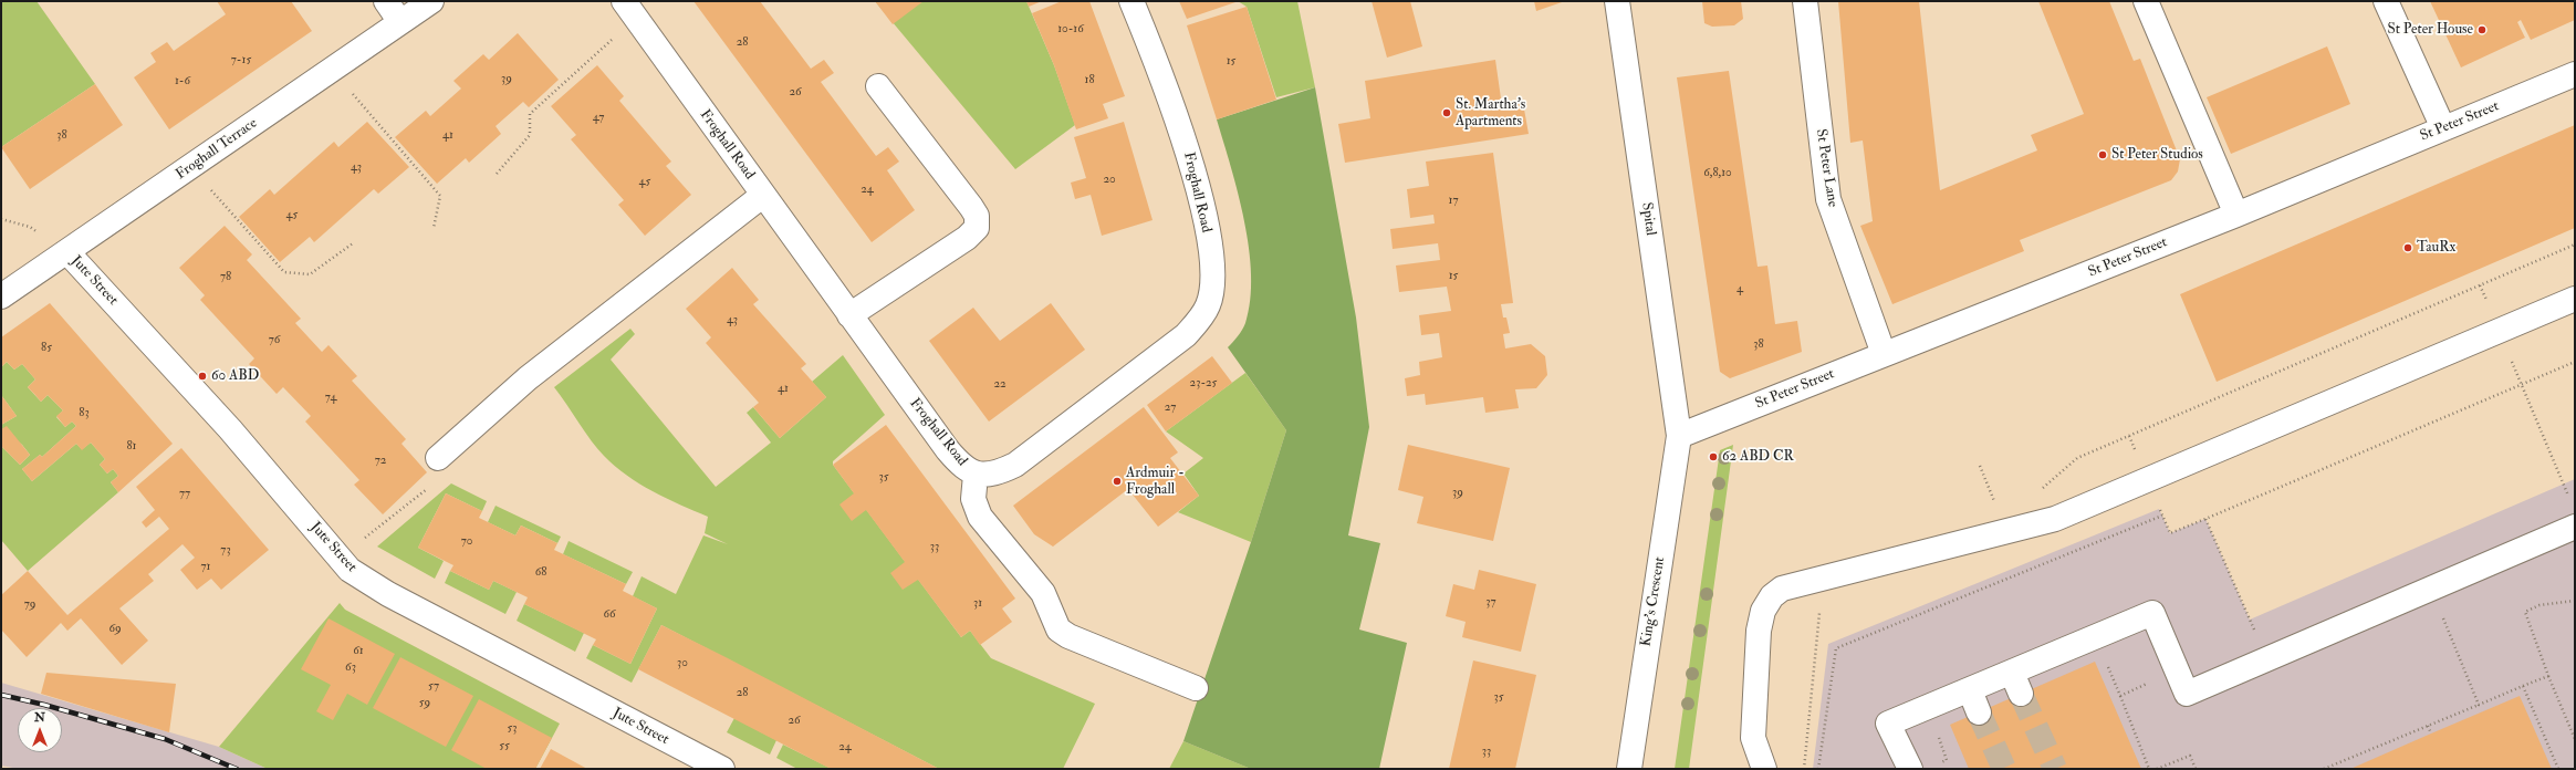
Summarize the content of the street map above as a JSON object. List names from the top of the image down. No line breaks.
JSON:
{"streets":{"street":["St Peter Street","Froghall Road","Froghall Terrace","St Peter Lane","Spital","Jute Street","King's Crescent"]},"crossings":[["St Peter Street","St Peter Lane"],["St Peter Street","Spital"],["St Peter Street","King's Crescent"],["Froghall Terrace","Jute Street"],["Spital","King's Crescent"]],"places":["St Peter House","St. Martha's Apartments","St Peter Studios","TauRx","60 ABD","62 ABD CR","Ardmuir - Froghall"],"house_numbers":["10-16","28","7-15","15","39","18","1-6","26","47","38","41","43","6,8,10","20","45","24","17","45","15","78","4","43","76","38","85","23-25","22","41","74","27","83","81","72","35","39","77","70","33","73","71","68","37","31","79","66","69","61","30","63","57","28","35","59","26","53","55","24","33"],"north":"top"}
